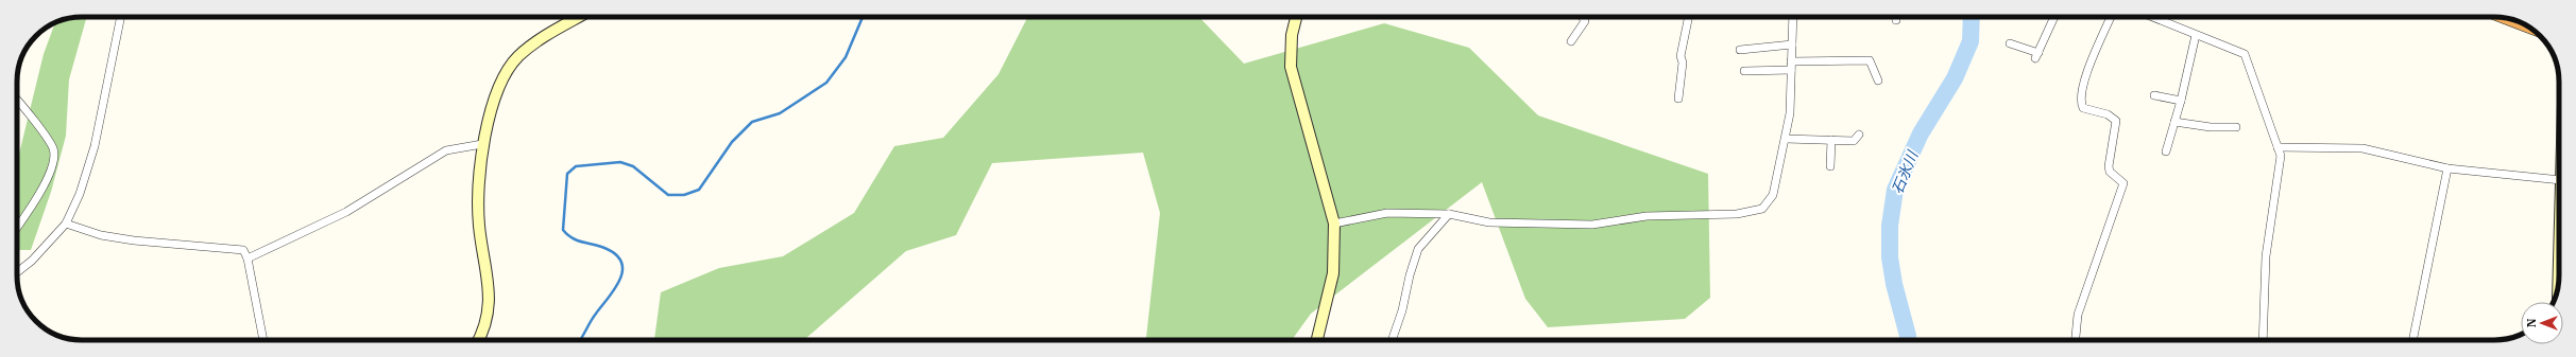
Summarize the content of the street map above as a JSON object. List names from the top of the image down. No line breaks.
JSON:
{"water":["石氷川"],"north":"left"}
